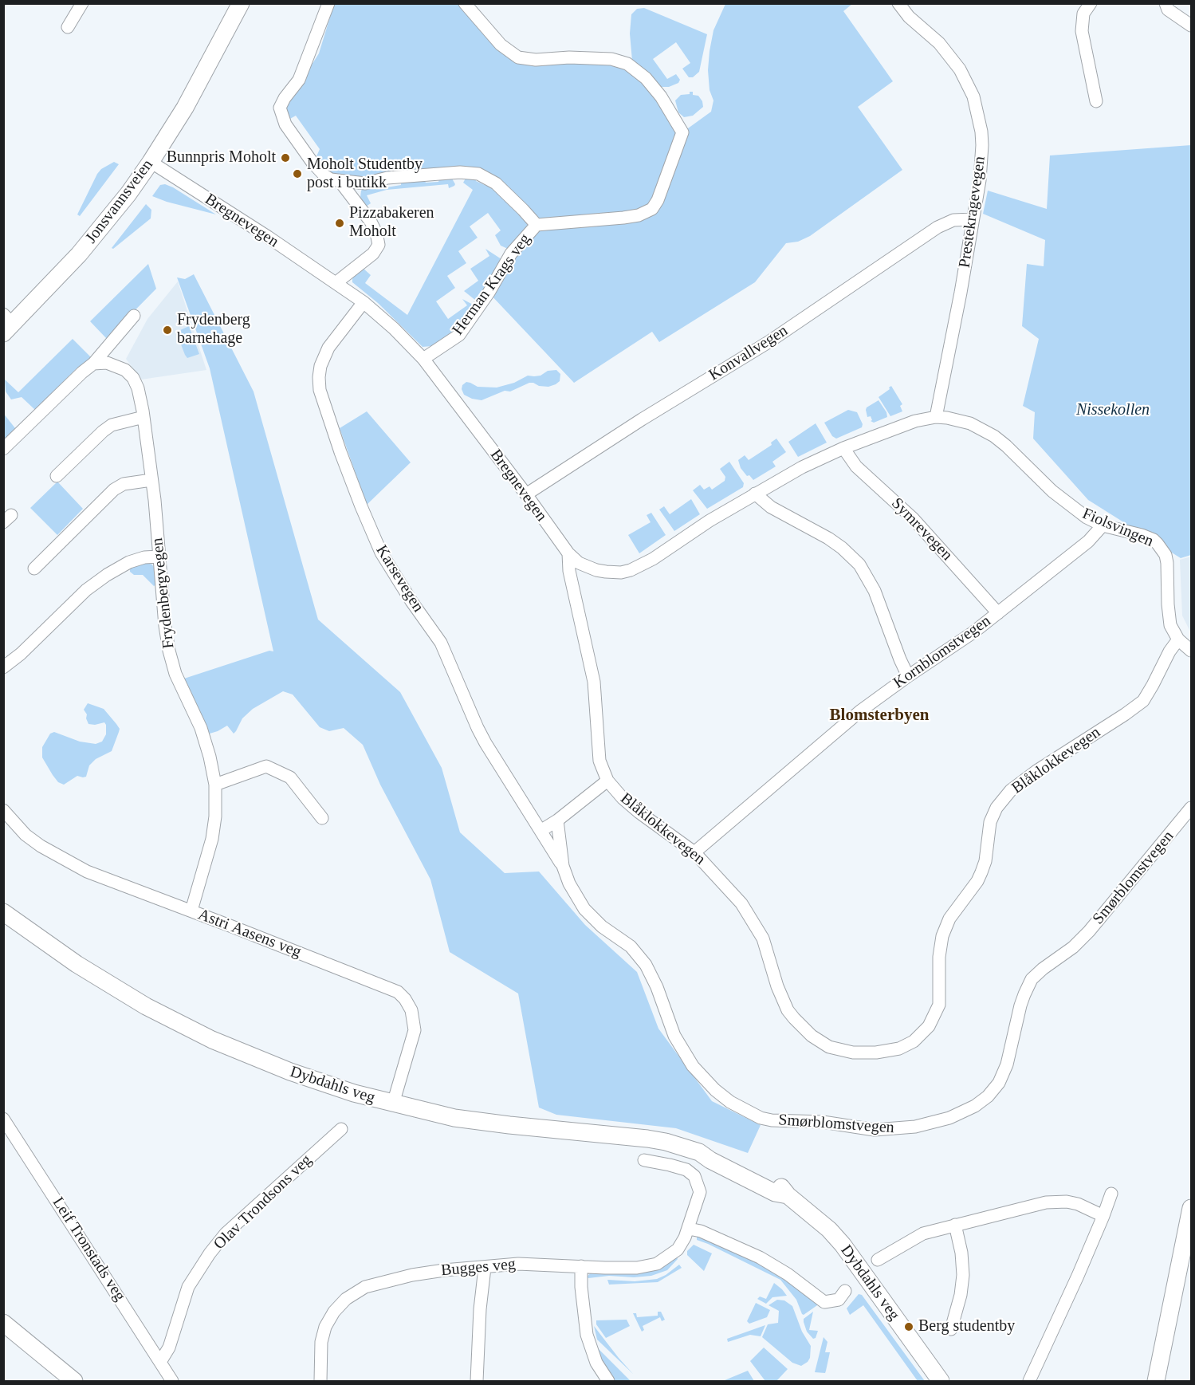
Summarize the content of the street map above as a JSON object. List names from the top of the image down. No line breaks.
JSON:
{"streets":{"main road":["Jonsvannsveien","Dybdahls veg"],"street":["Prestekragevegen","Bregnevegen","Herman Krags veg","Konvallvegen","Fiolsvingen","Symrevegen","Karsevegen","Frydenbergvegen","Kornblomstvegen","Blåklokkevegen","Smørblomstvegen","Astri Aasens veg","Olav Trondsons veg","Leif Tronstads veg","Bugges veg"]},"crossings":[["Jonsvannsveien","Bregnevegen"],["Prestekragevegen","Bregnevegen"],["Prestekragevegen","Konvallvegen"],["Prestekragevegen","Fiolsvingen"],["Bregnevegen","Herman Krags veg"],["Bregnevegen","Konvallvegen"],["Bregnevegen","Fiolsvingen"],["Bregnevegen","Symrevegen"],["Bregnevegen","Karsevegen"],["Bregnevegen","Blåklokkevegen"],["Fiolsvingen","Kornblomstvegen"],["Fiolsvingen","Blåklokkevegen"],["Symrevegen","Kornblomstvegen"],["Karsevegen","Smørblomstvegen"],["Frydenbergvegen","Astri Aasens veg"],["Kornblomstvegen","Blåklokkevegen"],["Astri Aasens veg","Dybdahls veg"],["Olav Trondsons veg","Leif Tronstads veg"]],"districts":["Blomsterbyen"],"parks":["Nissekollen"],"places":["Bunnpris Moholt","Moholt Studentby post i butikk","Pizzabakeren Moholt","Frydenberg barnehage","Berg studentby"]}
